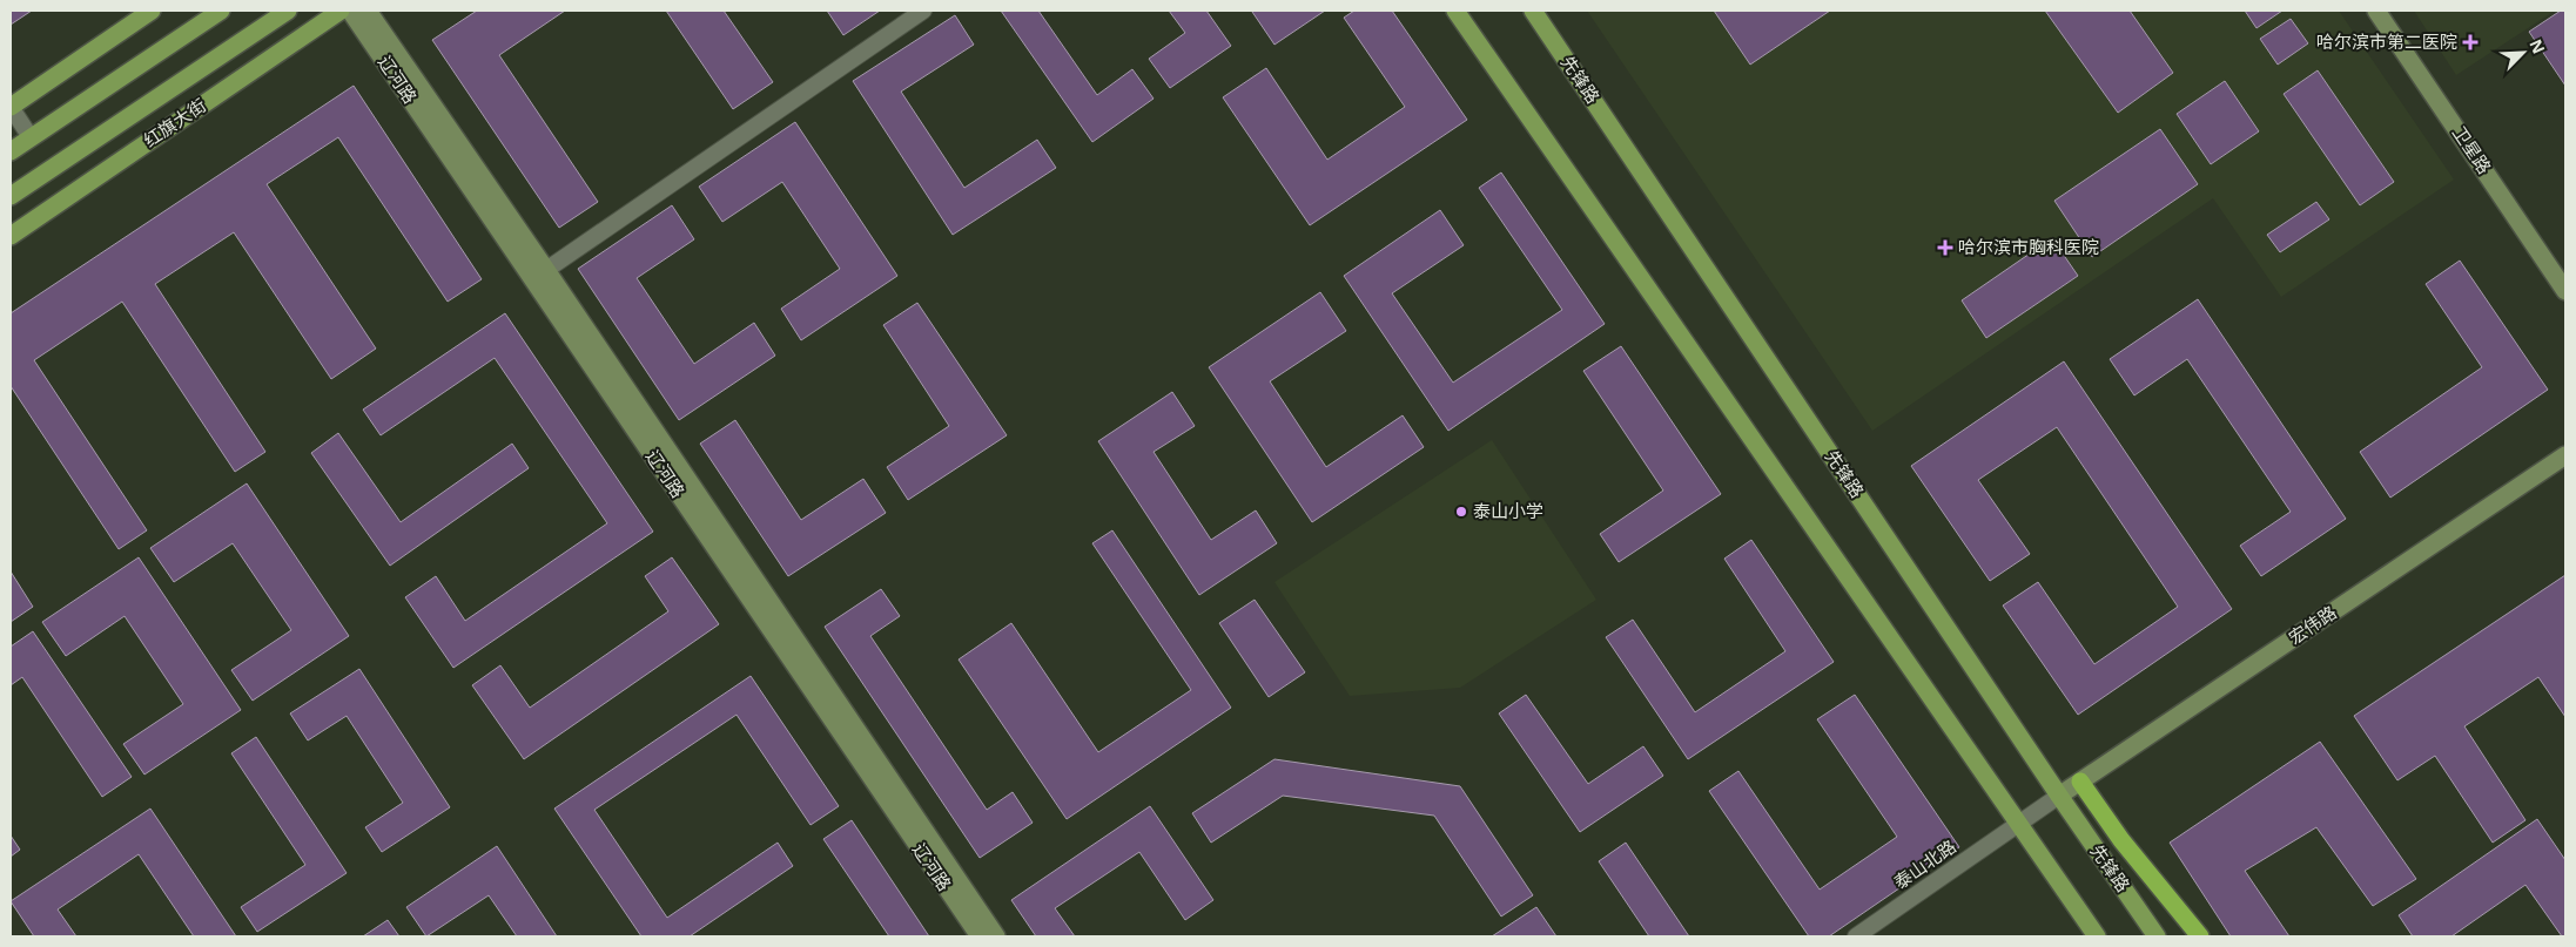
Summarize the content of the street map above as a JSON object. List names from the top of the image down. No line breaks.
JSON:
{"streets":{"main road":["辽河路","先锋路","红旗大街","卫星路","宏伟路"],"street":["泰山北路"]},"crossings":[["先锋路","宏伟路"],["先锋路","泰山北路"],["宏伟路","泰山北路"]],"places":{"health":["哈尔滨市第二医院","哈尔滨市胸科医院"],"other":["泰山小学"]},"north":"top right"}
